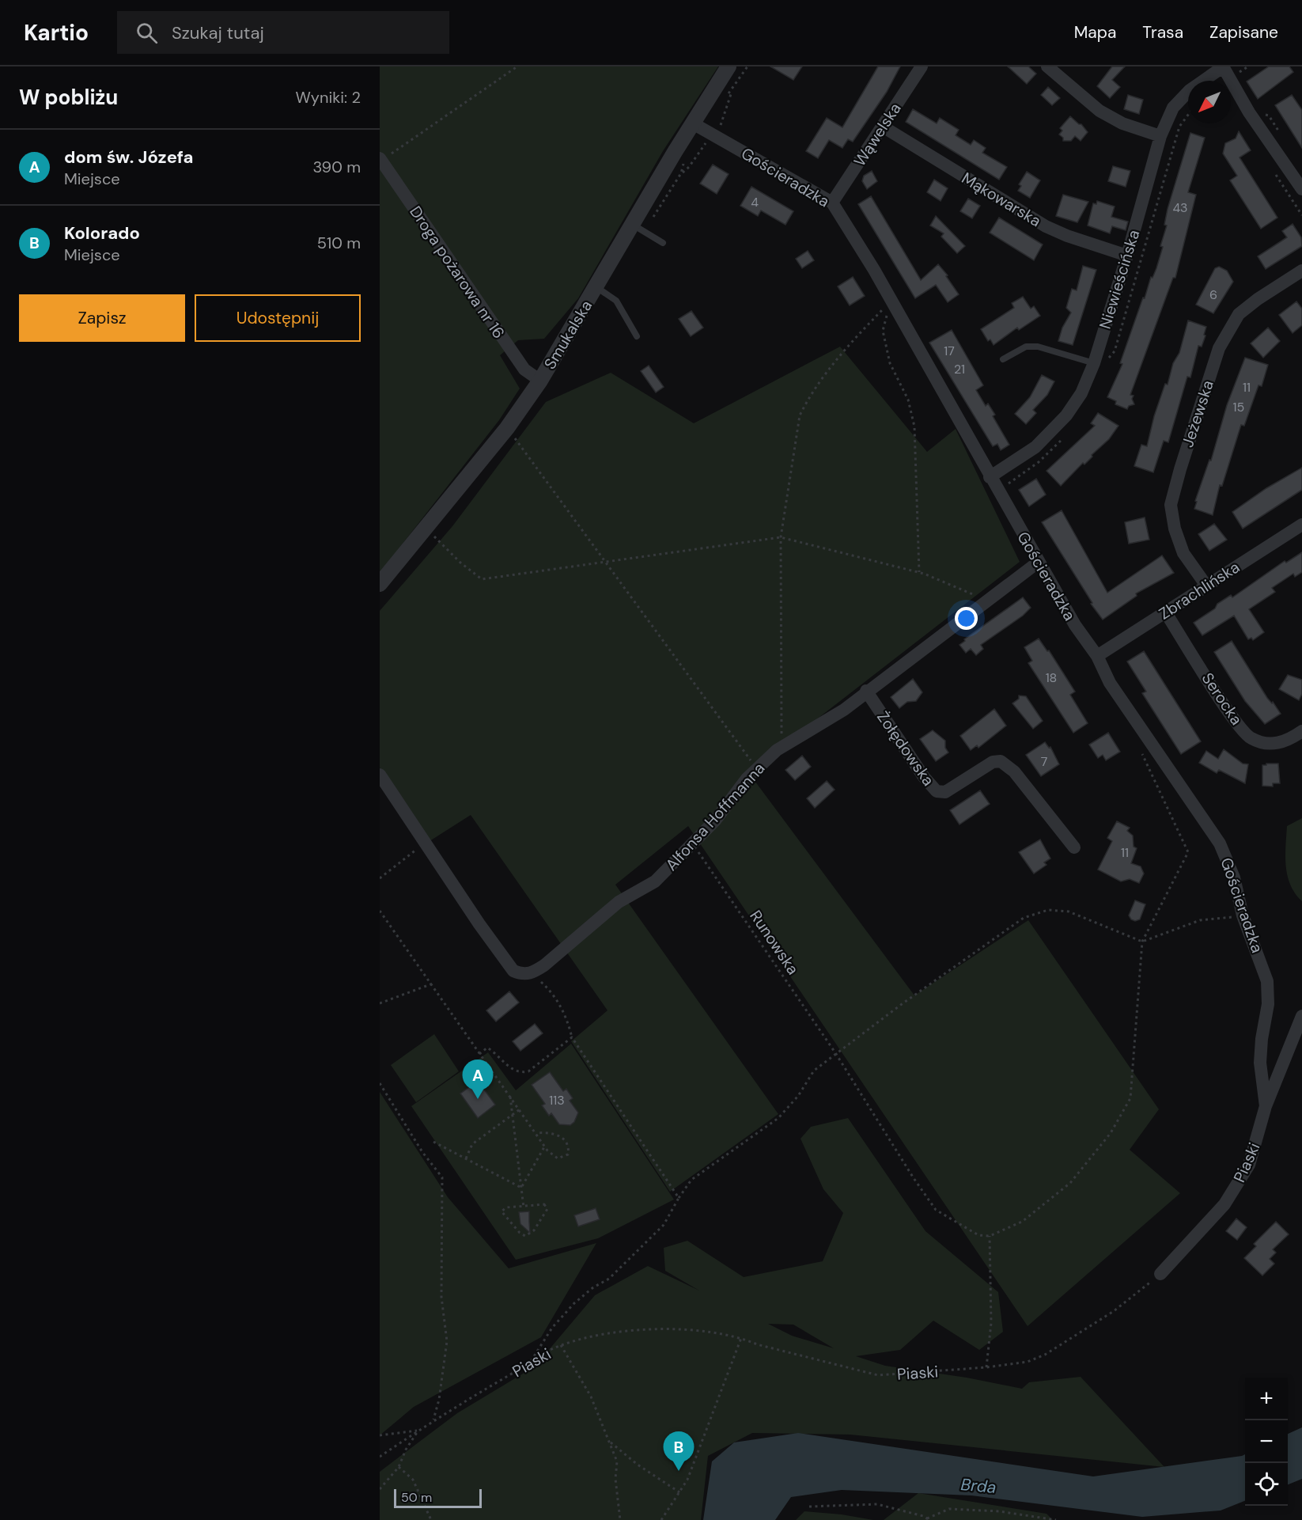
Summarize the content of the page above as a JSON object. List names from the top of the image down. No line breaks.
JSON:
{"streets":{"street":["Wąwelska","Gościeradzka","Mąkowarska","Droga pożarowa nr 16","Niewieścińska","Smukalska","Jeżewska","Zbrachlińska","Serocka","Żołędowska","Alfonsa Hoffmanna","Piaski"],"path":["Runowska"]},"crossings":[["Wąwelska","Gościeradzka"],["Wąwelska","Mąkowarska"],["Gościeradzka","Niewieścińska"],["Gościeradzka","Smukalska"],["Gościeradzka","Zbrachlińska"],["Gościeradzka","Alfonsa Hoffmanna"],["Gościeradzka","Piaski"],["Mąkowarska","Niewieścińska"],["Droga pożarowa nr 16","Smukalska"],["Jeżewska","Zbrachlińska"],["Zbrachlińska","Serocka"],["Żołędowska","Alfonsa Hoffmanna"],["Alfonsa Hoffmanna","Runowska"]],"water":["Brda"],"house_numbers":["4","43","6","17","21","11","15","18","7","11","113"],"scale_bar":"50 m","north":"bottom left","page":{"header":"Kartio","search":"Szukaj tutaj","nav":["Mapa","Trasa","Zapisane"],"heading":["W pobliżu","Wyniki: 2"],"list":[{"mark":"A","name":"dom św. Józefa","note":"Miejsce","value":"390 m"},{"mark":"B","name":"Kolorado","note":"Miejsce","value":"510 m"}],"buttons":["Zapisz","Udostępnij"],"pins":["A","B"],"map_buttons":["+","−"],"scale":"50 m"}}
